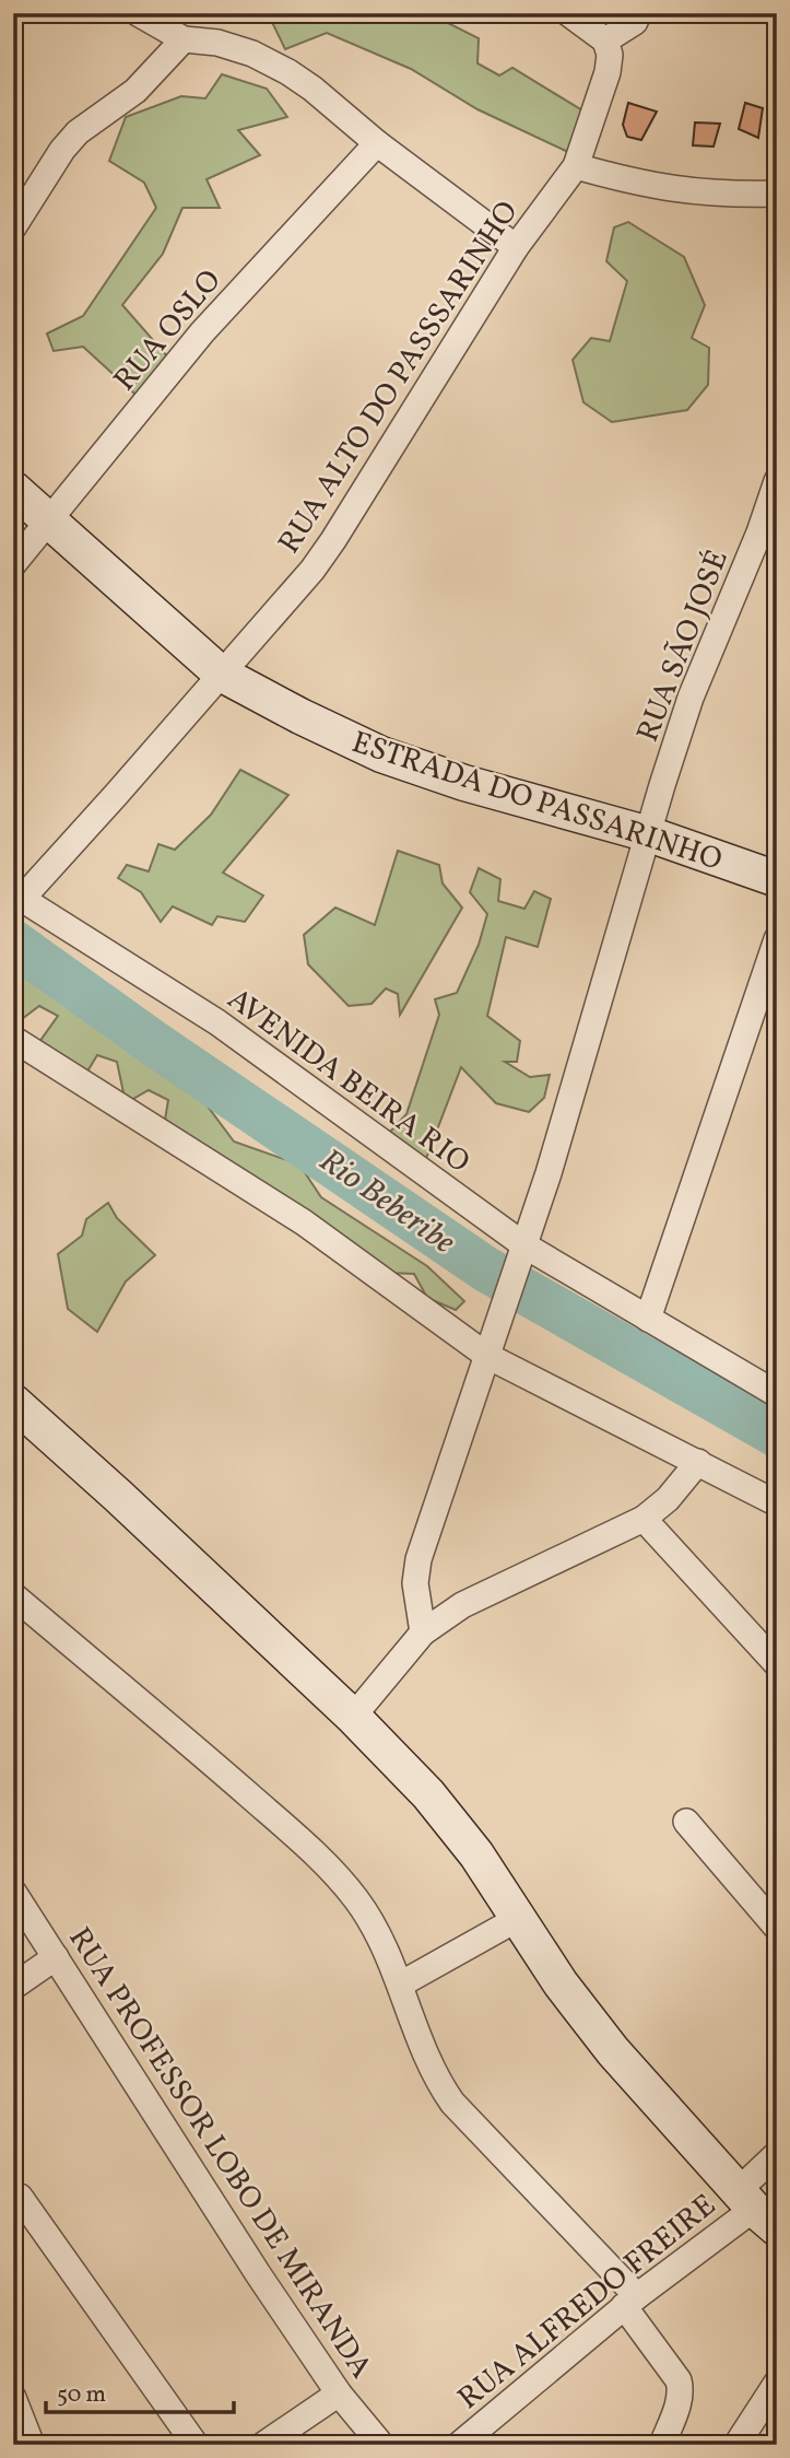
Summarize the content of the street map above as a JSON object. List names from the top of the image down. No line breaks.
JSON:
{"streets":{"street":["RUA OSLO","RUA ALTO DO PASSSARINHO","RUA SÃO JOSÉ","ESTRADA DO PASSARINHO","AVENIDA BEIRA RIO","RUA PROFESSOR LOBO DE MIRANDA","RUA ALFREDO FREIRE"]},"crossings":[["RUA OSLO","ESTRADA DO PASSARINHO"],["RUA ALTO DO PASSSARINHO","ESTRADA DO PASSARINHO"],["RUA ALTO DO PASSSARINHO","AVENIDA BEIRA RIO"],["RUA SÃO JOSÉ","ESTRADA DO PASSARINHO"],["RUA SÃO JOSÉ","AVENIDA BEIRA RIO"]],"water":["Rio Beberibe"],"scale_bar":"50 m"}
